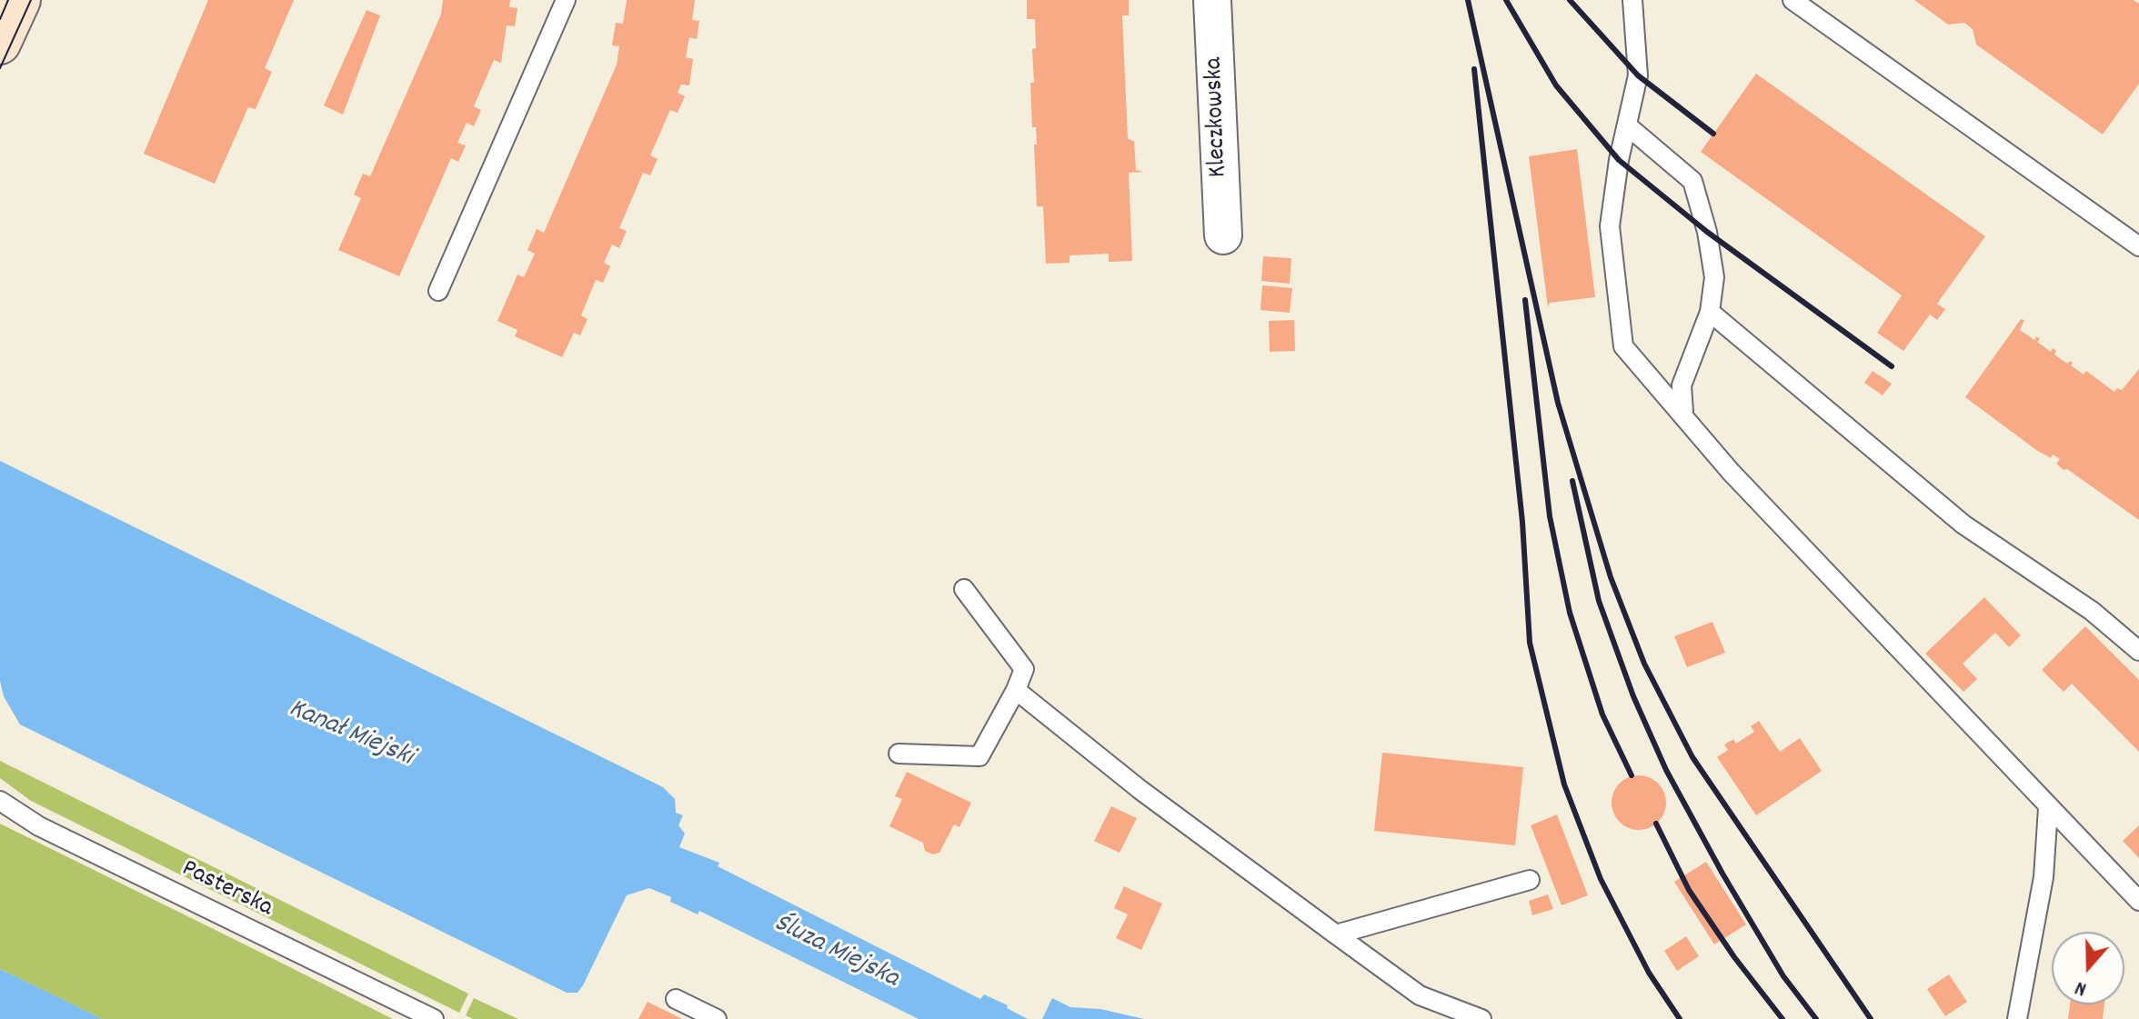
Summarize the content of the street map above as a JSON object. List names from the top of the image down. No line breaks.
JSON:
{"streets":{"street":["Kleczkowska"],"lane":["Pasterska"]},"water":["Kanał Miejski","Śluza Miejska"],"north":"bottom"}
